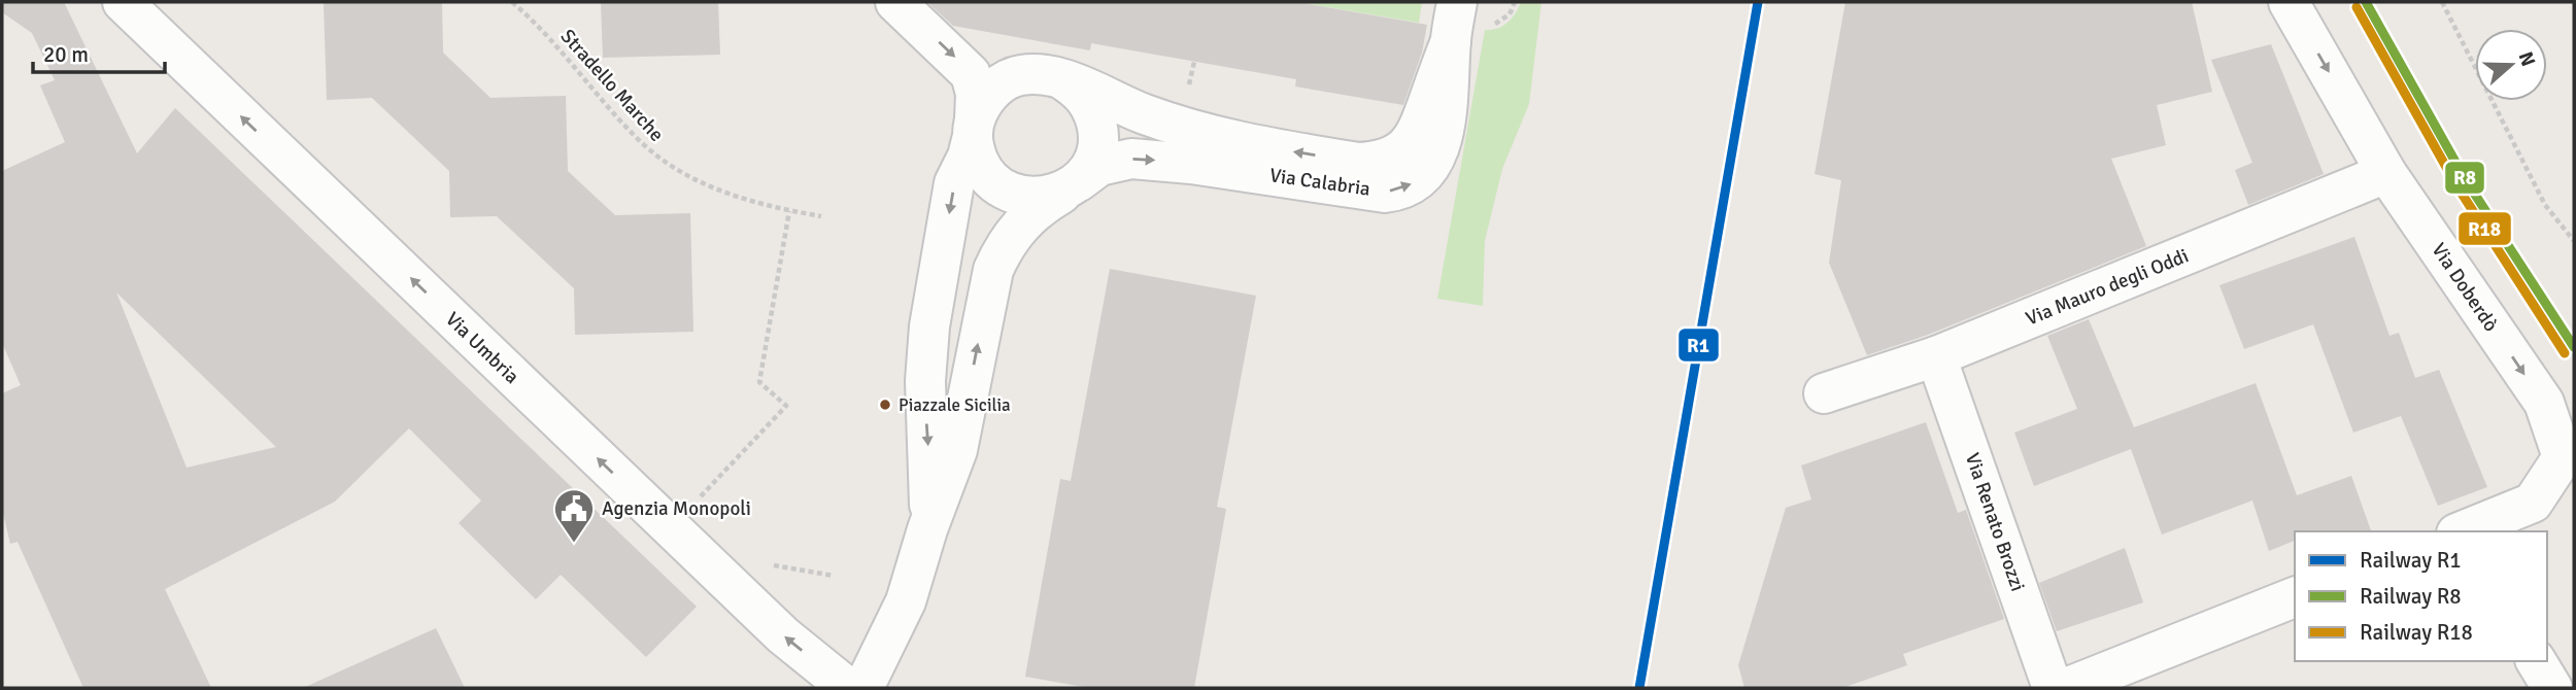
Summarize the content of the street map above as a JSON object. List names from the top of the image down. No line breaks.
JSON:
{"streets":{"street":["Via Calabria","Via Mauro degli Oddi","Via Doberdò","Via Umbria","Via Renato Brozzi"],"path":["Stradello Marche"]},"crossings":[["Via Mauro degli Oddi","Via Doberdò"],["Via Mauro degli Oddi","Via Renato Brozzi"]],"one_way":["Via Doberdò","Via Umbria"],"places":{"other":["Piazzale Sicilia"],"public building":["Agenzia Monopoli"]},"lines":["rail line R1","rail line R8","rail line R18"],"legend":["Railway R1","Railway R8","Railway R18"],"scale_bar":"20 m","north":"right"}
